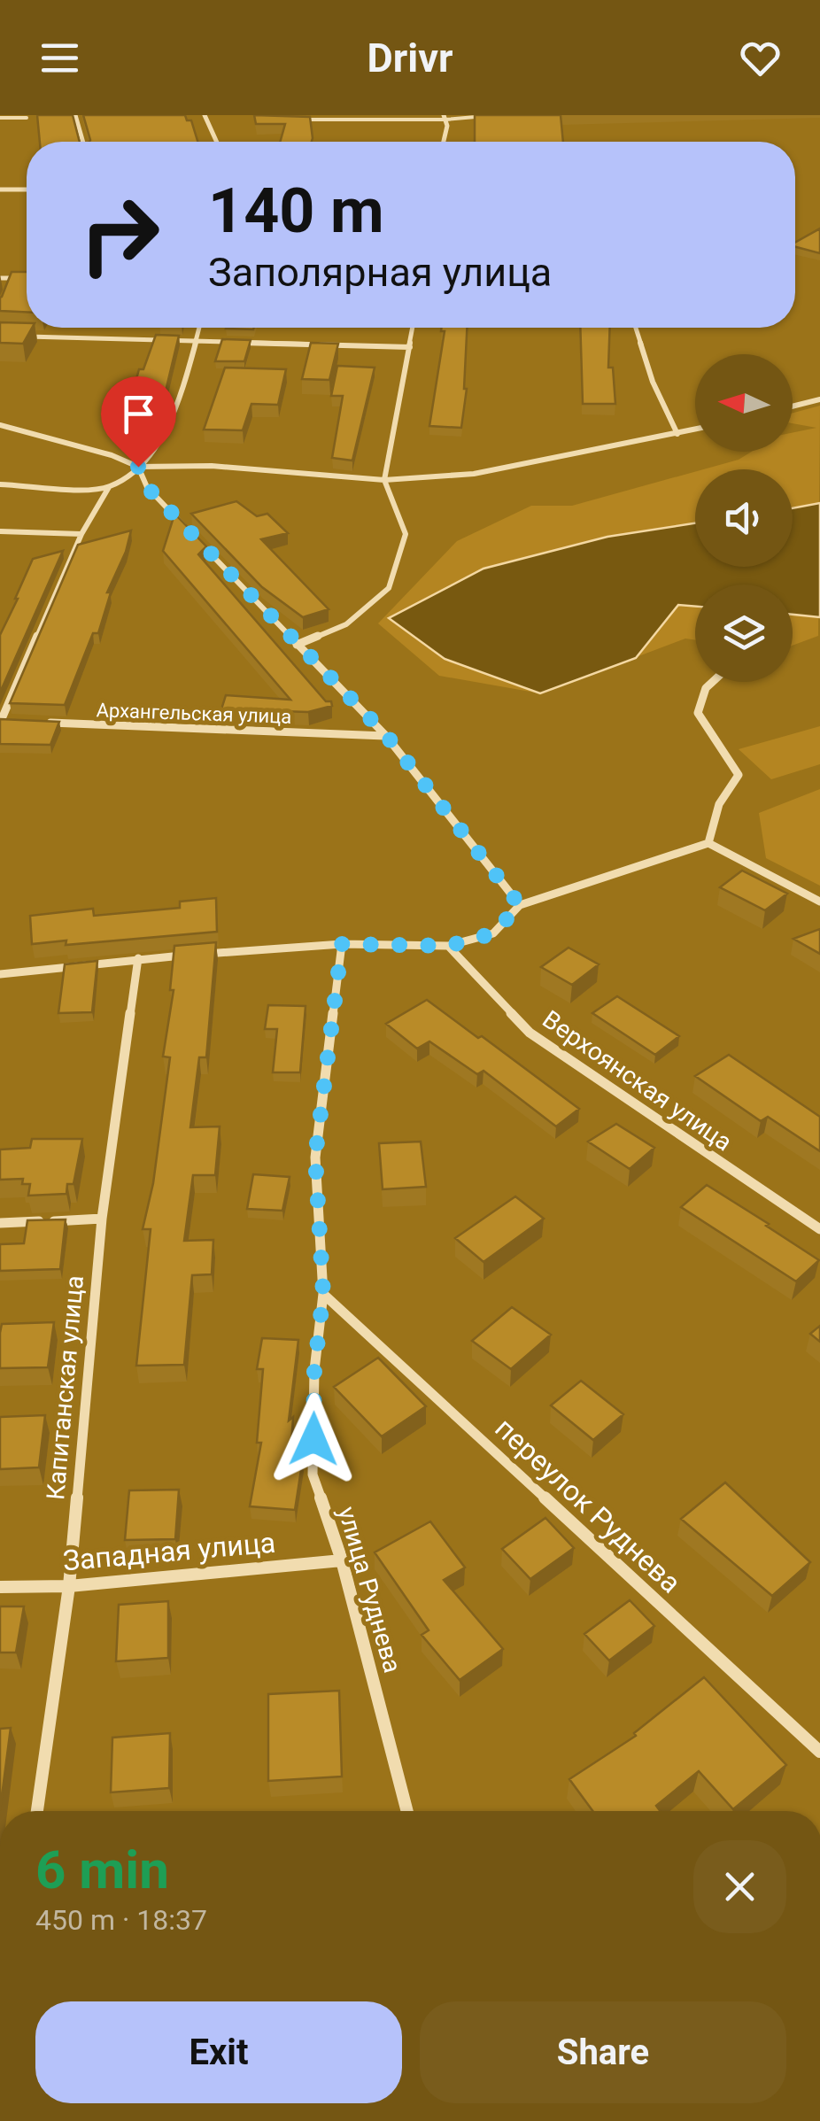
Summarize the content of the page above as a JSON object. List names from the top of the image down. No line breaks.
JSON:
{"streets":{"street":["Архангельская улица","Верхоянская улица","Капитанская улица","переулок Руднева","Западная улица","улица Руднева"]},"crossings":[["Капитанская улица","Западная улица"],["переулок Руднева","улица Руднева"],["Западная улица","улица Руднева"]],"north":"left","page":{"header":"Drivr","turn":["140 m","Заполярная улица"],"heading":["6 min","450 m · 18:37"],"buttons":["Exit","Share"]}}
